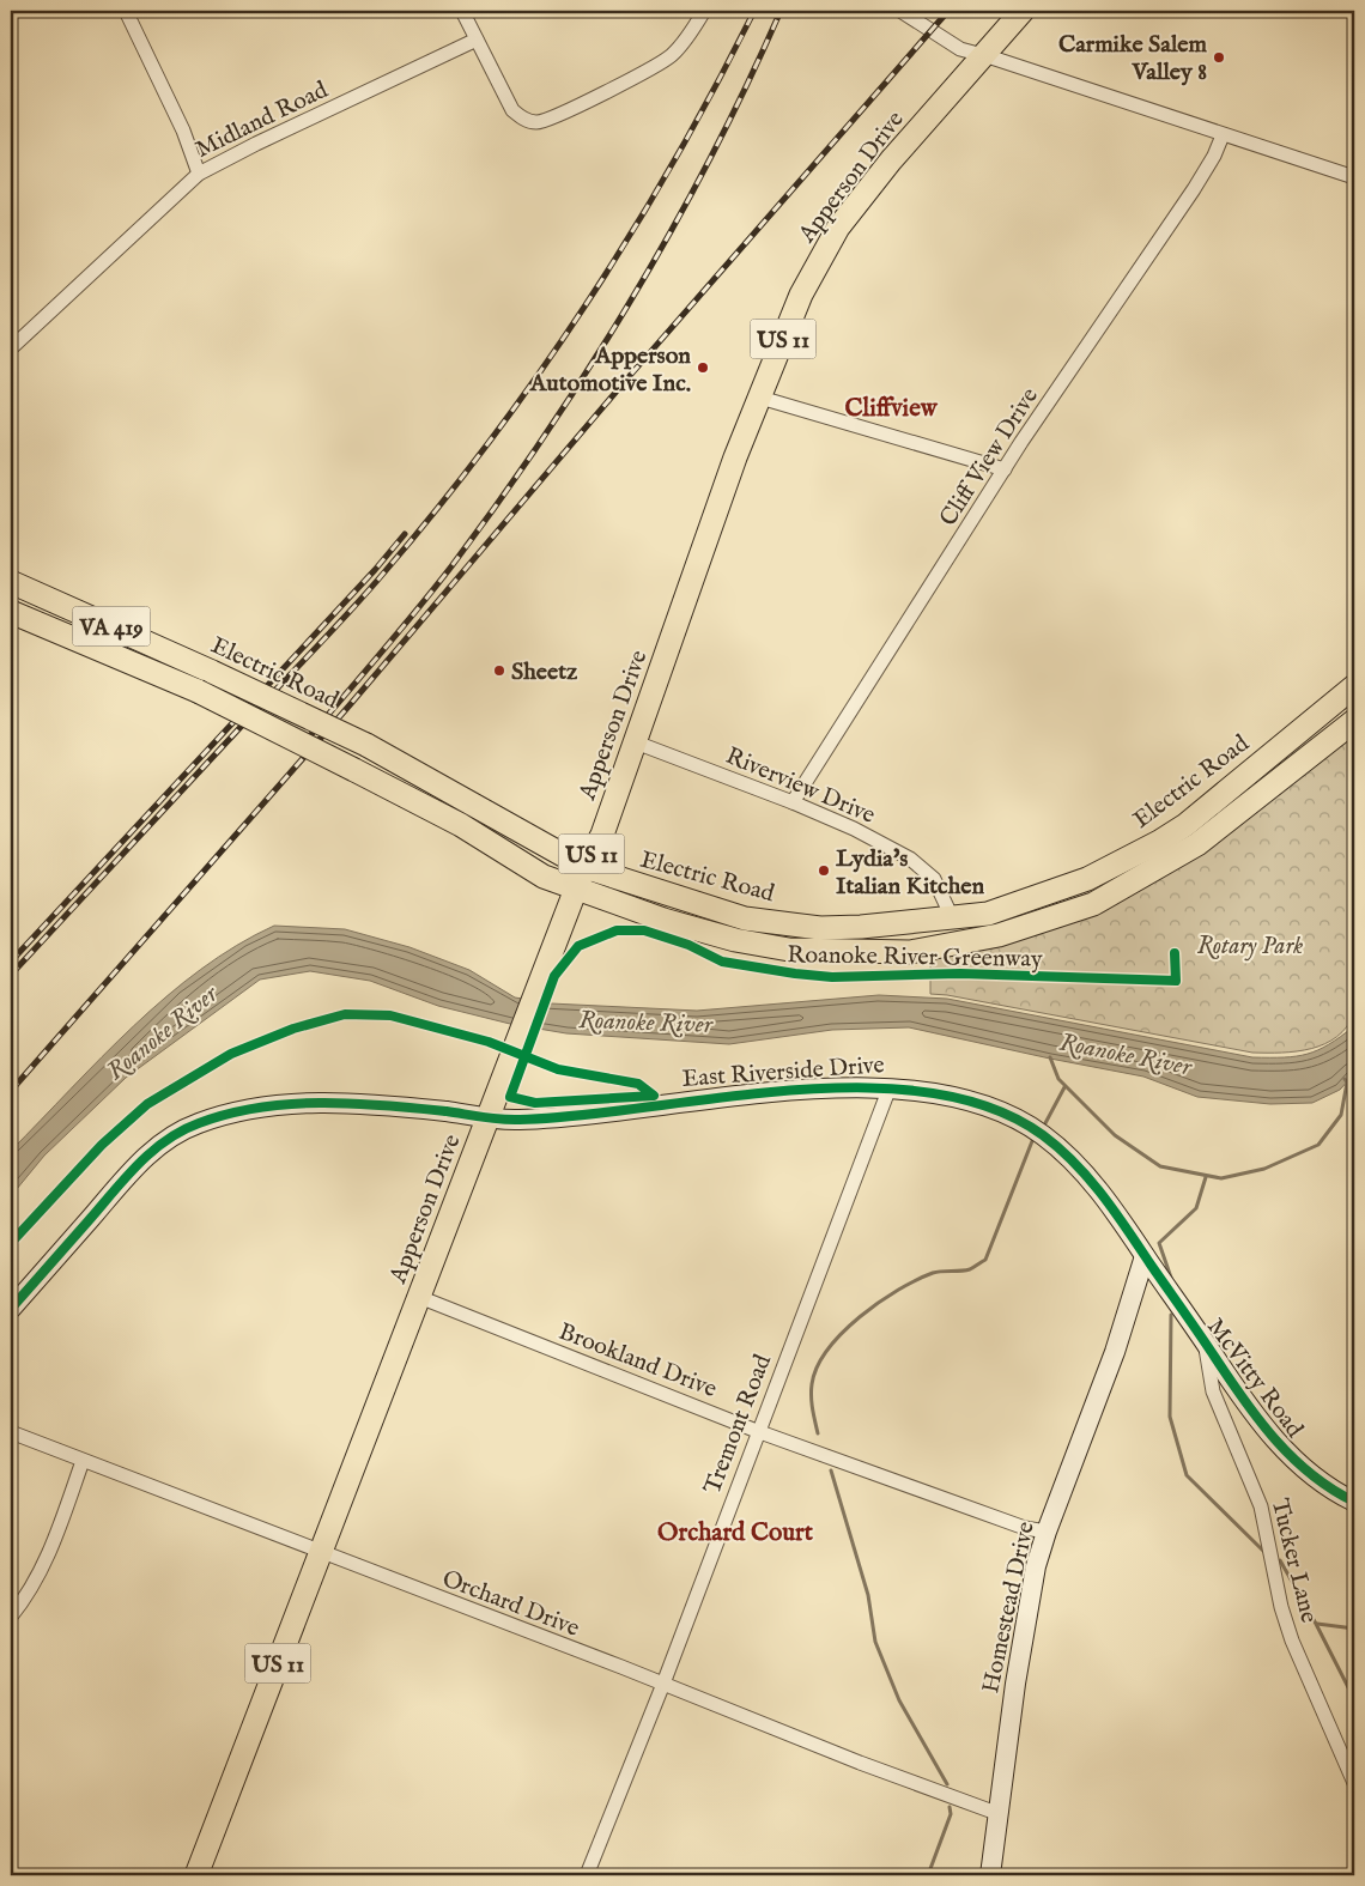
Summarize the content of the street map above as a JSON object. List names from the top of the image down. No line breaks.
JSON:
{"streets":{"main road":["Apperson Drive","US 11","VA 419","Electric Road"],"street":["Midland Road","Cliff View Drive","Riverview Drive","East Riverside Drive","Brookland Drive","McVitty Road","Tremont Road","Tucker Lane","Orchard Drive","Homestead Drive"],"cycle path":["Roanoke River Greenway"]},"crossings":[["Apperson Drive","VA 419"],["Apperson Drive","Electric Road"],["Apperson Drive","Riverview Drive"],["Apperson Drive","East Riverside Drive"],["Apperson Drive","Brookland Drive"],["Apperson Drive","Orchard Drive"],["Cliff View Drive","Riverview Drive"],["Electric Road","Riverview Drive"],["East Riverside Drive","McVitty Road"],["East Riverside Drive","Tremont Road"],["East Riverside Drive","Homestead Drive"],["Brookland Drive","Tremont Road"],["Brookland Drive","Homestead Drive"],["McVitty Road","Tucker Lane"],["McVitty Road","Homestead Drive"],["Tremont Road","Orchard Drive"],["Orchard Drive","Homestead Drive"]],"districts":["Cliffview","Orchard Court"],"water":["Roanoke River"],"parks":["Rotary Park"],"places":["Carmike Salem Valley 8","Apperson Automotive Inc.","Sheetz","Lydia's Italian Kitchen"]}
